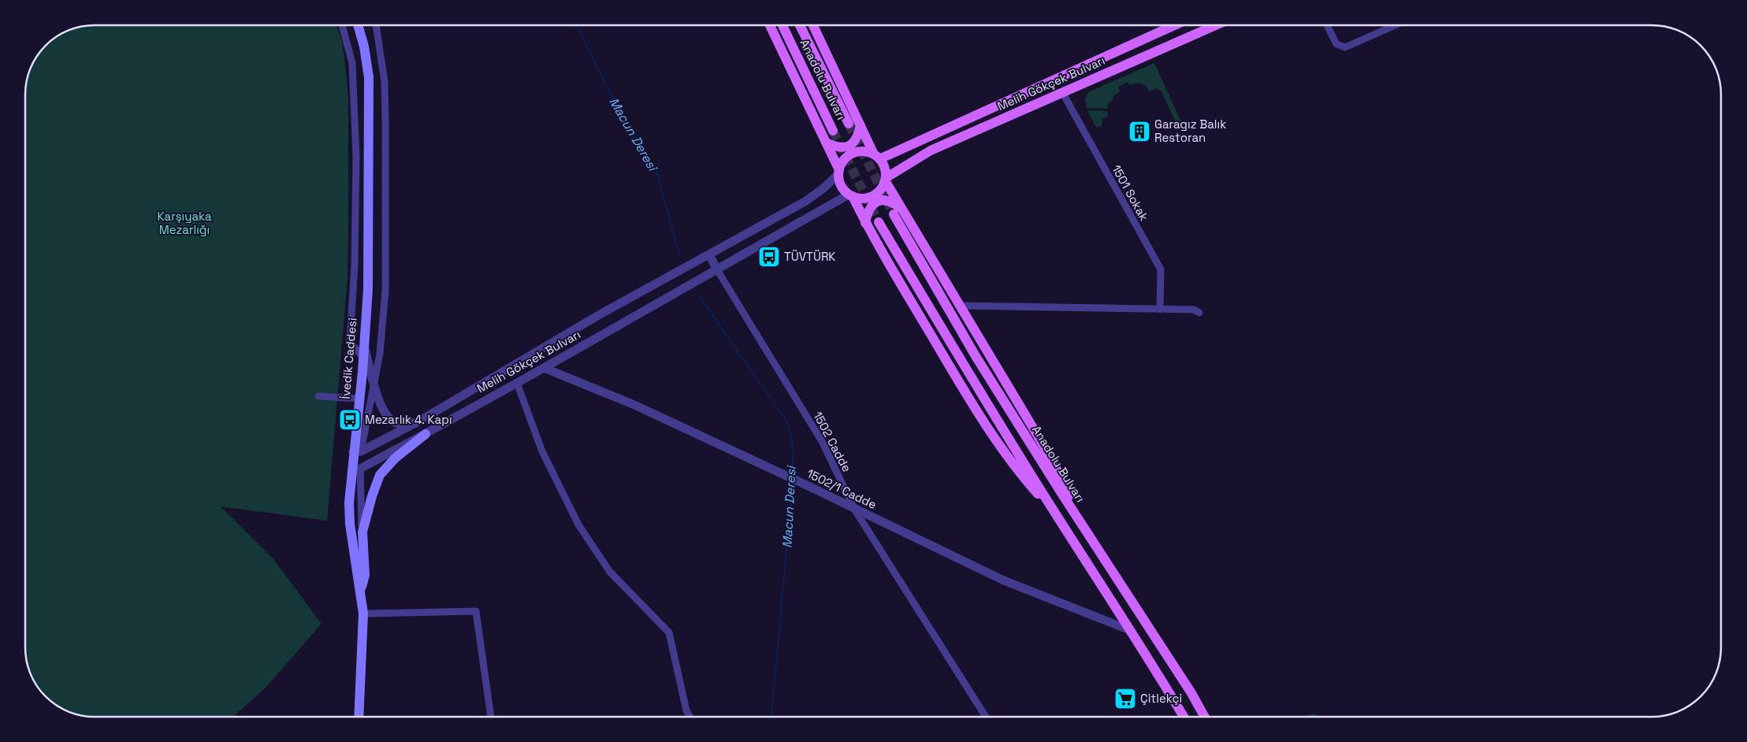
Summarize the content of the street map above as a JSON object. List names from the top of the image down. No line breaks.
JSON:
{"streets":{"main road":["Anadolu Bulvarı","Melih Gökçek Bulvarı","İvedik Caddesi"],"street":["1501 Sokak","1502 Cadde","1502/1 Cadde"]},"crossings":[["Melih Gökçek Bulvarı","1501 Sokak"],["Melih Gökçek Bulvarı","İvedik Caddesi"],["Melih Gökçek Bulvarı","1502 Cadde"],["Melih Gökçek Bulvarı","1502/1 Cadde"],["1502 Cadde","1502/1 Cadde"]],"water":["Macun Deresi"],"parks":["Karşıyaka Mezarlığı"],"places":{"building":["Garagız Balık Restoran"],"bus stop":["TÜVTÜRK","Mezarlık 4. Kapı"],"supermarket":["Çitlekçi"]}}
